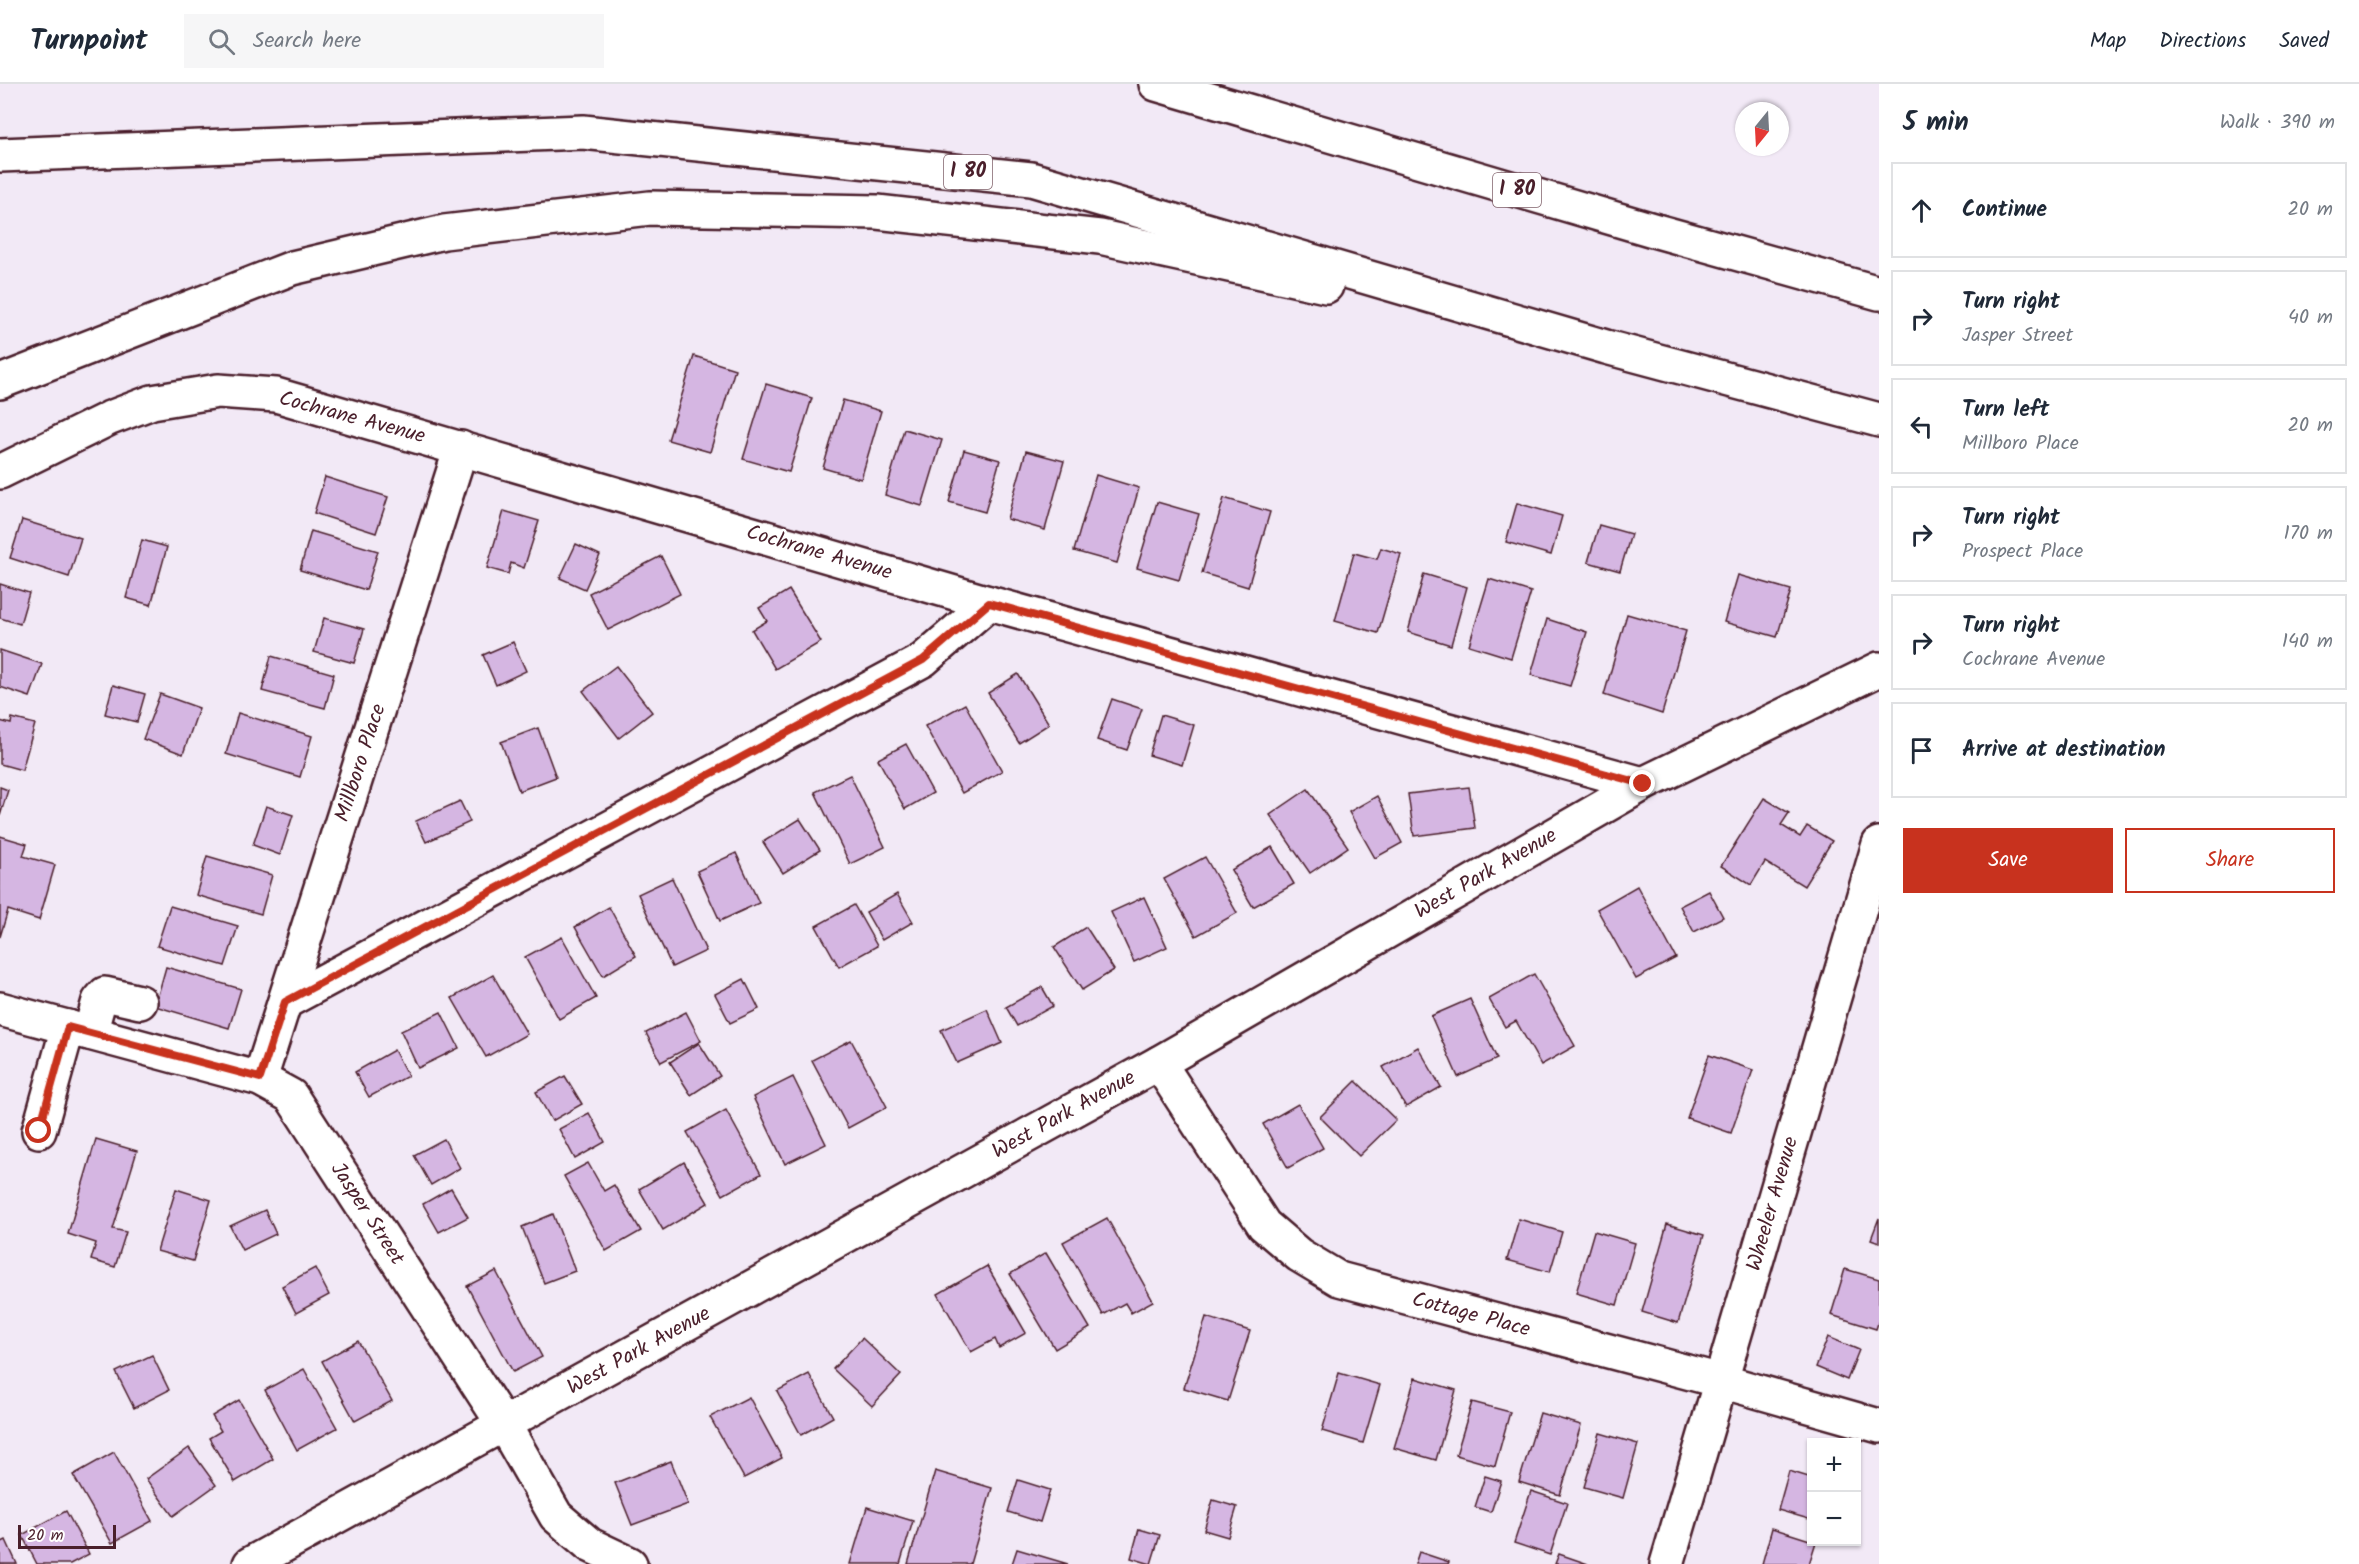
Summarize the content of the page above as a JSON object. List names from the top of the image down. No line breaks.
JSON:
{"streets":{"main road":["I 80","Cochrane Avenue","Millboro Place","West Park Avenue","Wheeler Avenue","Jasper Street","Cottage Place"]},"crossings":[["Cochrane Avenue","Millboro Place"],["Cochrane Avenue","West Park Avenue"],["Millboro Place","Jasper Street"],["West Park Avenue","Jasper Street"],["West Park Avenue","Cottage Place"],["Wheeler Avenue","Cottage Place"]],"scale_bar":"20 m","north":"bottom","page":{"header":"Turnpoint","search":"Search here","nav":["Map","Directions","Saved"],"heading":["5 min","Walk · 390 m"],"list":[["Continue","20 m"],["Turn right","Jasper Street","40 m"],["Turn left","Millboro Place","20 m"],["Turn right","Prospect Place","170 m"],["Turn right","Cochrane Avenue","140 m"],"Arrive at destination"],"buttons":["Save","Share"],"map_buttons":["+","−"],"scale":"20 m"}}
